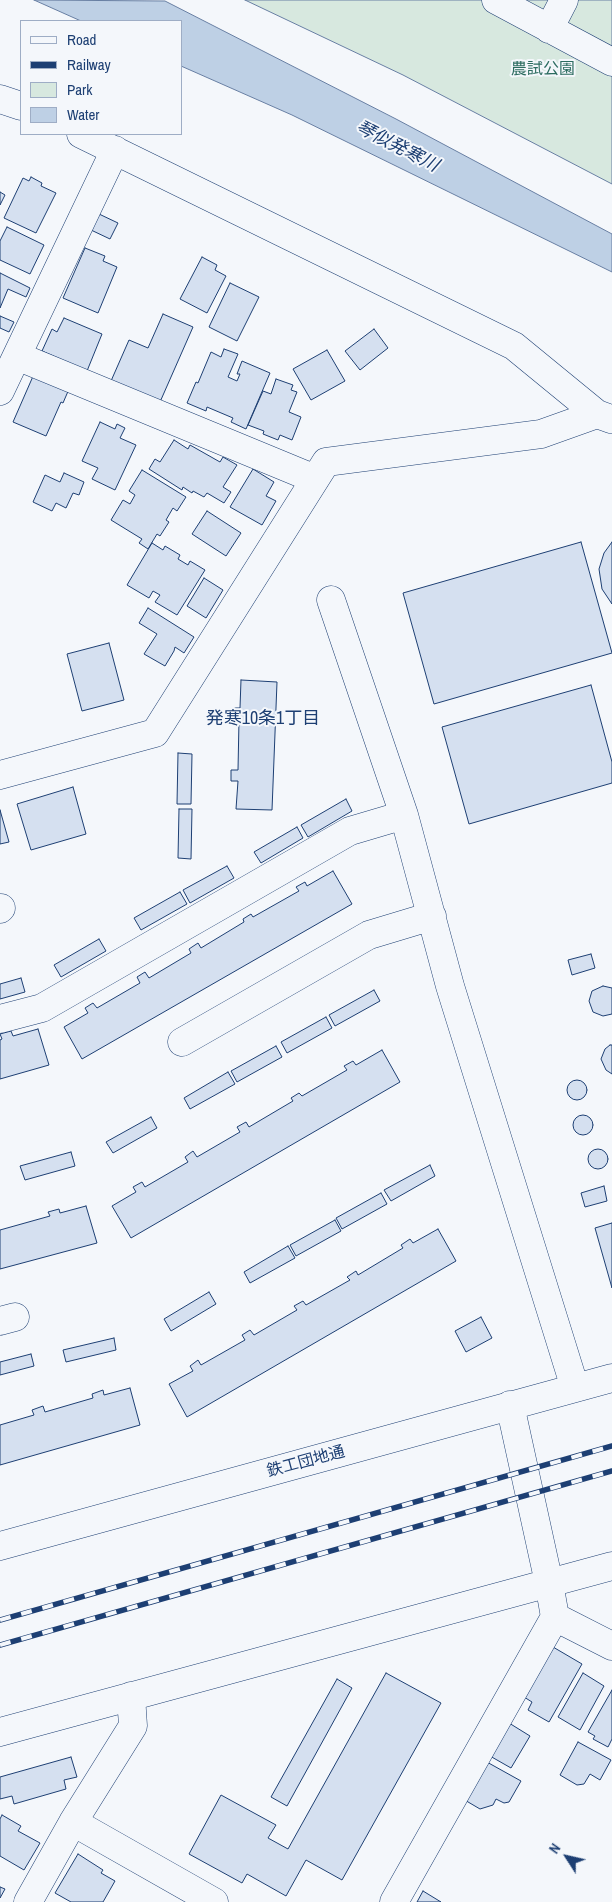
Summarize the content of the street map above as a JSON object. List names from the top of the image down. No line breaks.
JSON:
{"streets":{"street":["鉄工団地通"]},"districts":["発寒10条1丁目"],"water":["琴似発寒川"],"parks":["農試公園"],"legend":["Road","Railway","Park","Water"],"north":"top left"}
